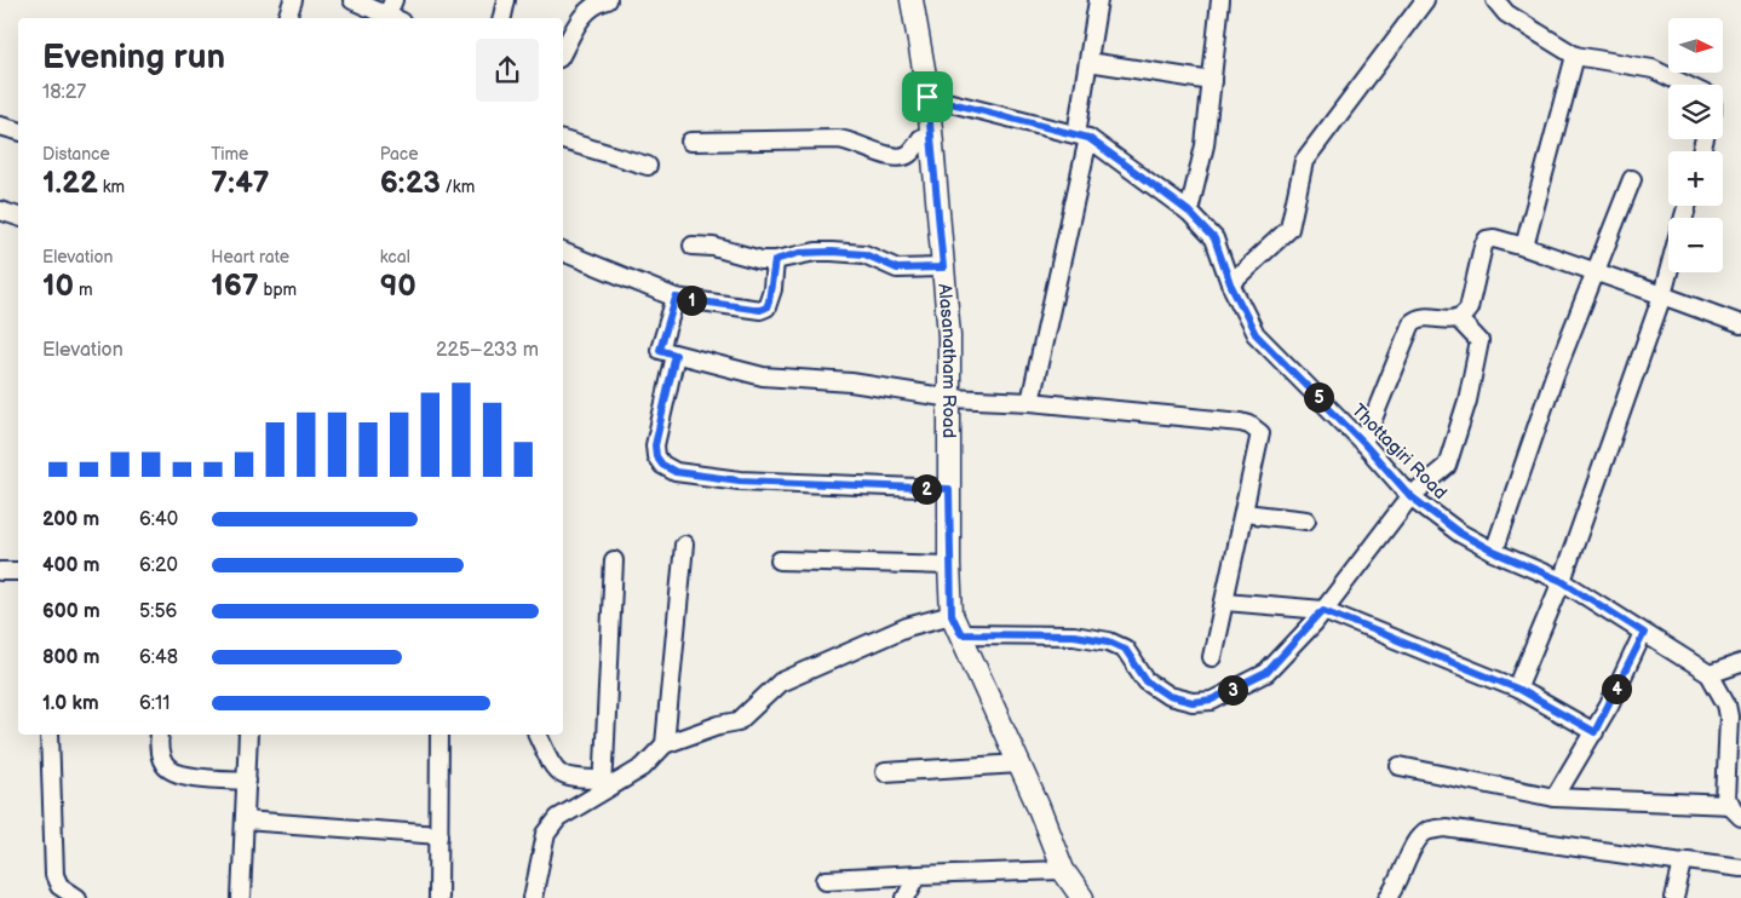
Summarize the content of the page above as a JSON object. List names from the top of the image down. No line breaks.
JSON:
{"streets":{"main road":["Alasanatham Road"],"street":["Thottagiri Road"]},"crossings":[["Alasanatham Road","Thottagiri Road"]],"north":"right","page":{"map_buttons":["+","−"],"heading":["Evening run","18:27"],"stats":[["Distance","1.22 km"],["Time","7:47"],["Pace","6:23 /km"],["Elevation","10 m"],["Heart rate","167 bpm"],["kcal","90"]],"pins":["1","5","2","4","3"],"chart":["Elevation","225–233 m"],"list":[{"name":"200 m","note":"6:40"},{"name":"400 m","note":"6:20"},{"name":"600 m","note":"5:56"},{"name":"800 m","note":"6:48"},{"name":"1.0 km","note":"6:11"}]}}
